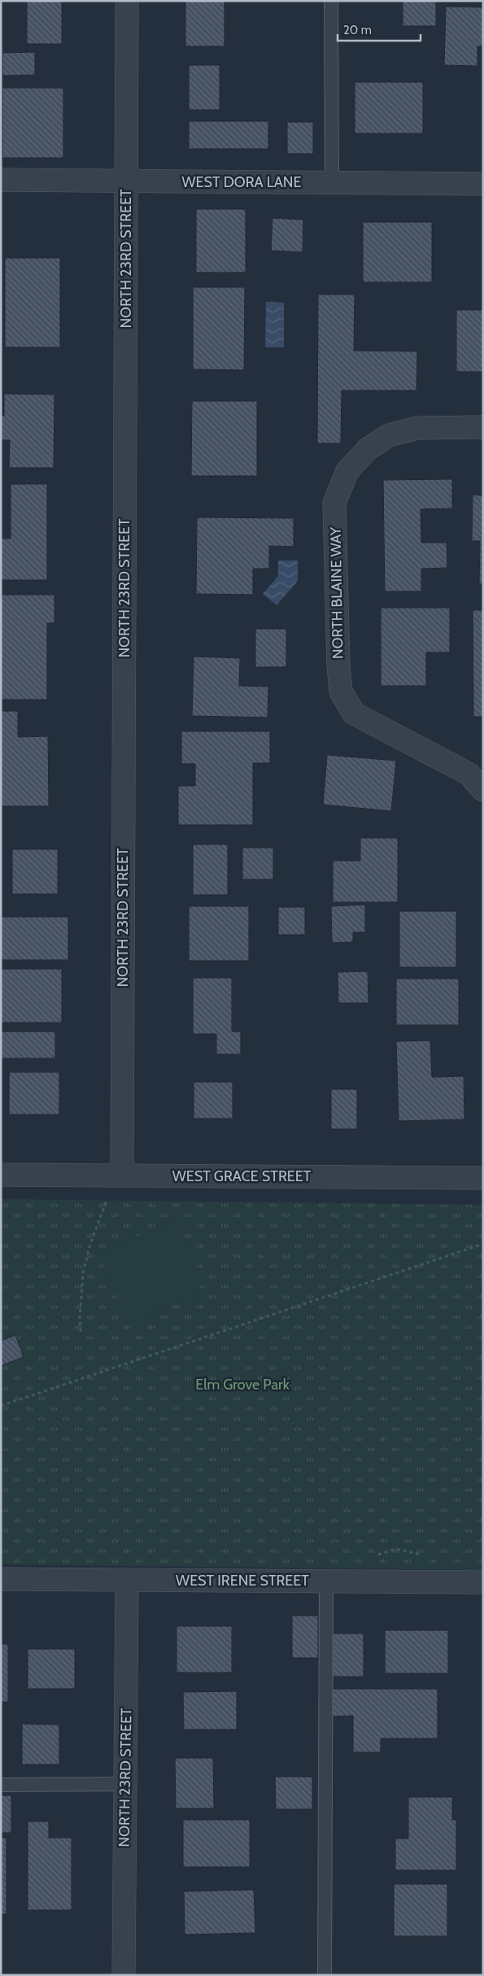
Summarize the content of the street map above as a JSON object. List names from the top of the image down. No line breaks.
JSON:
{"streets":{"street":["WEST DORA LANE","NORTH 23RD STREET","NORTH BLAINE WAY","WEST GRACE STREET","WEST IRENE STREET"]},"crossings":[["WEST DORA LANE","NORTH 23RD STREET"],["NORTH 23RD STREET","WEST GRACE STREET"],["NORTH 23RD STREET","WEST IRENE STREET"]],"parks":["Elm Grove Park"],"scale_bar":"20 m"}
